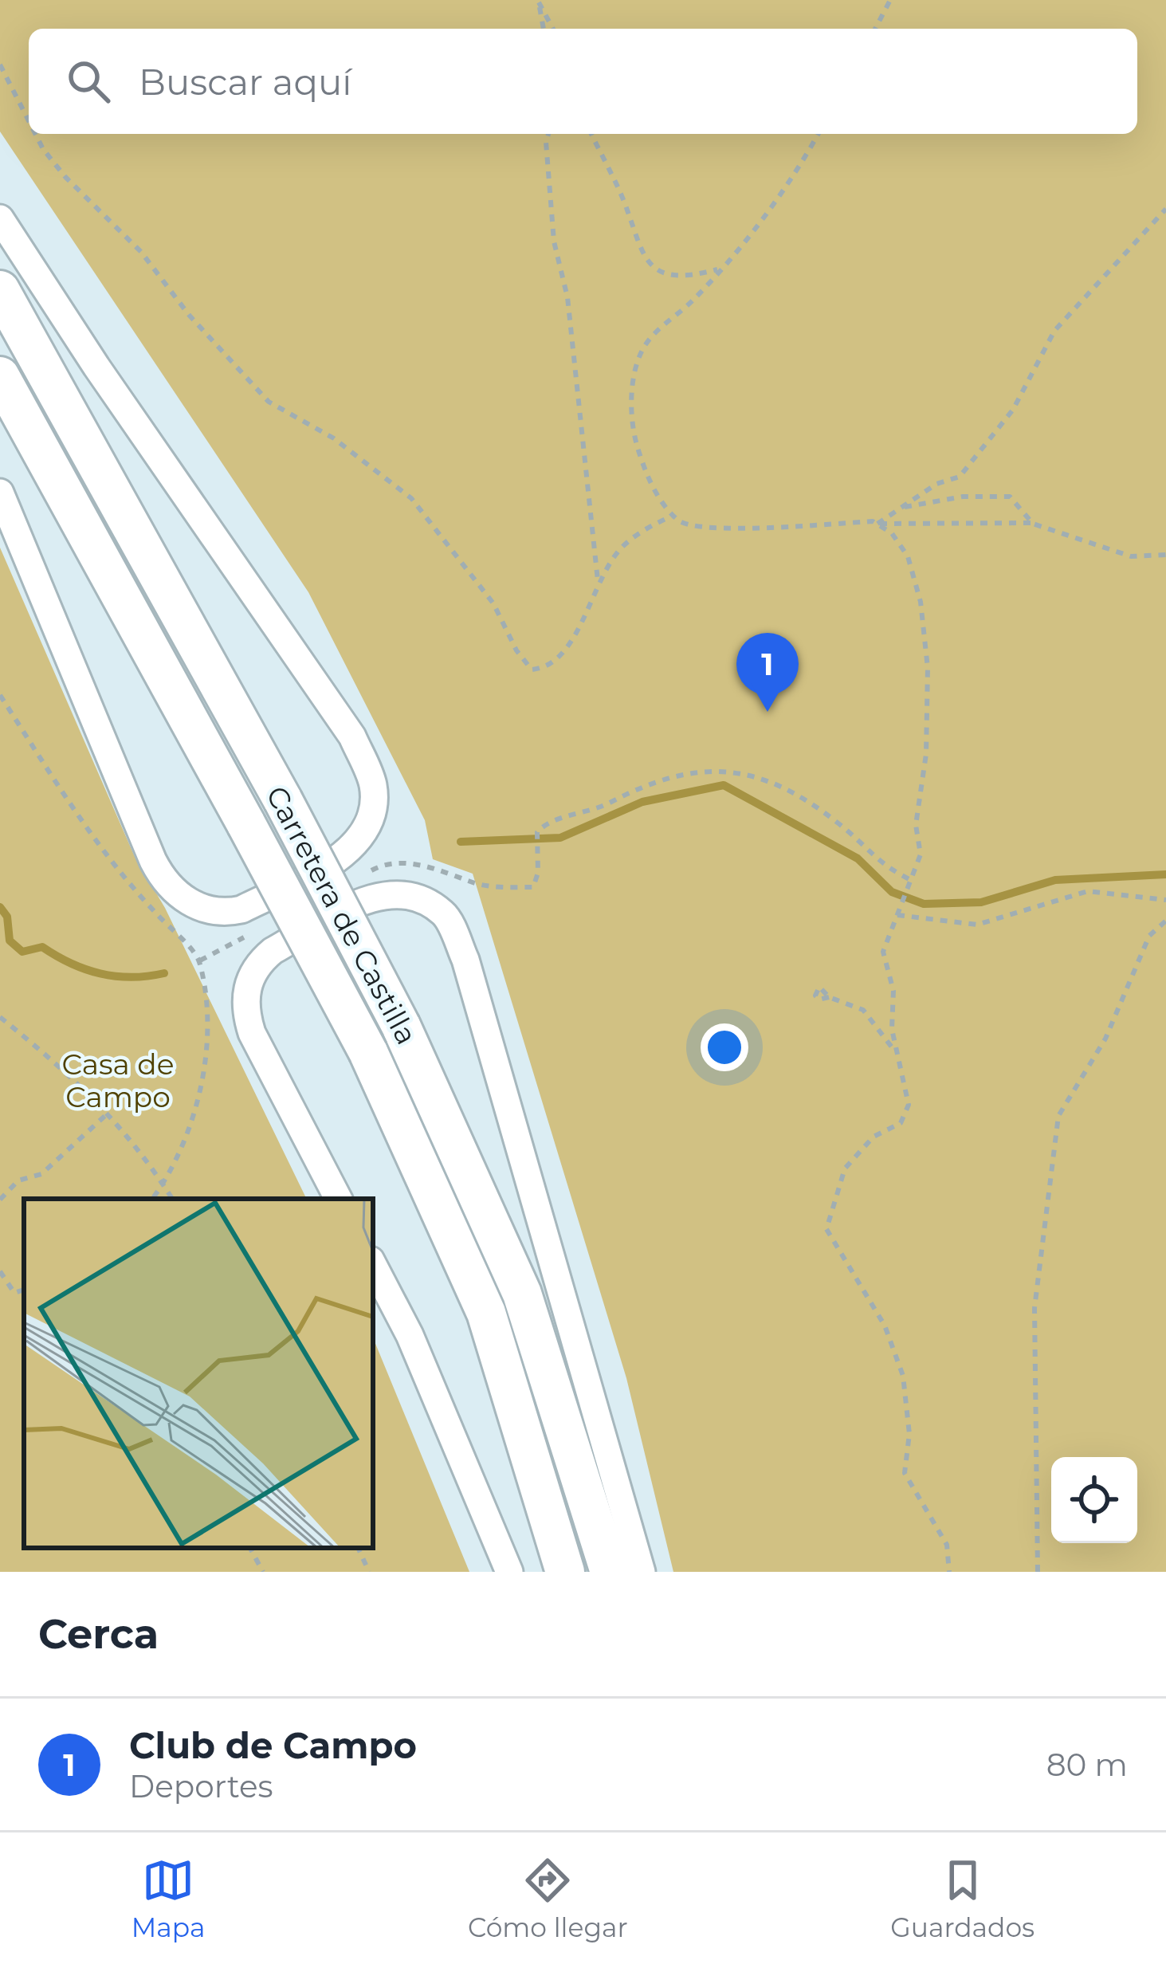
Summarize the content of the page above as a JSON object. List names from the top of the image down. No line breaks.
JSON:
{"streets":{"highway":["Carretera de Castilla"]},"parks":["Casa de Campo"],"page":{"search":"Buscar aquí","pins":"1","heading":"Cerca","list":[{"mark":"1","name":"Club de Campo","note":"Deportes","value":"80 m"}],"nav":["Mapa","Cómo llegar","Guardados"]}}
